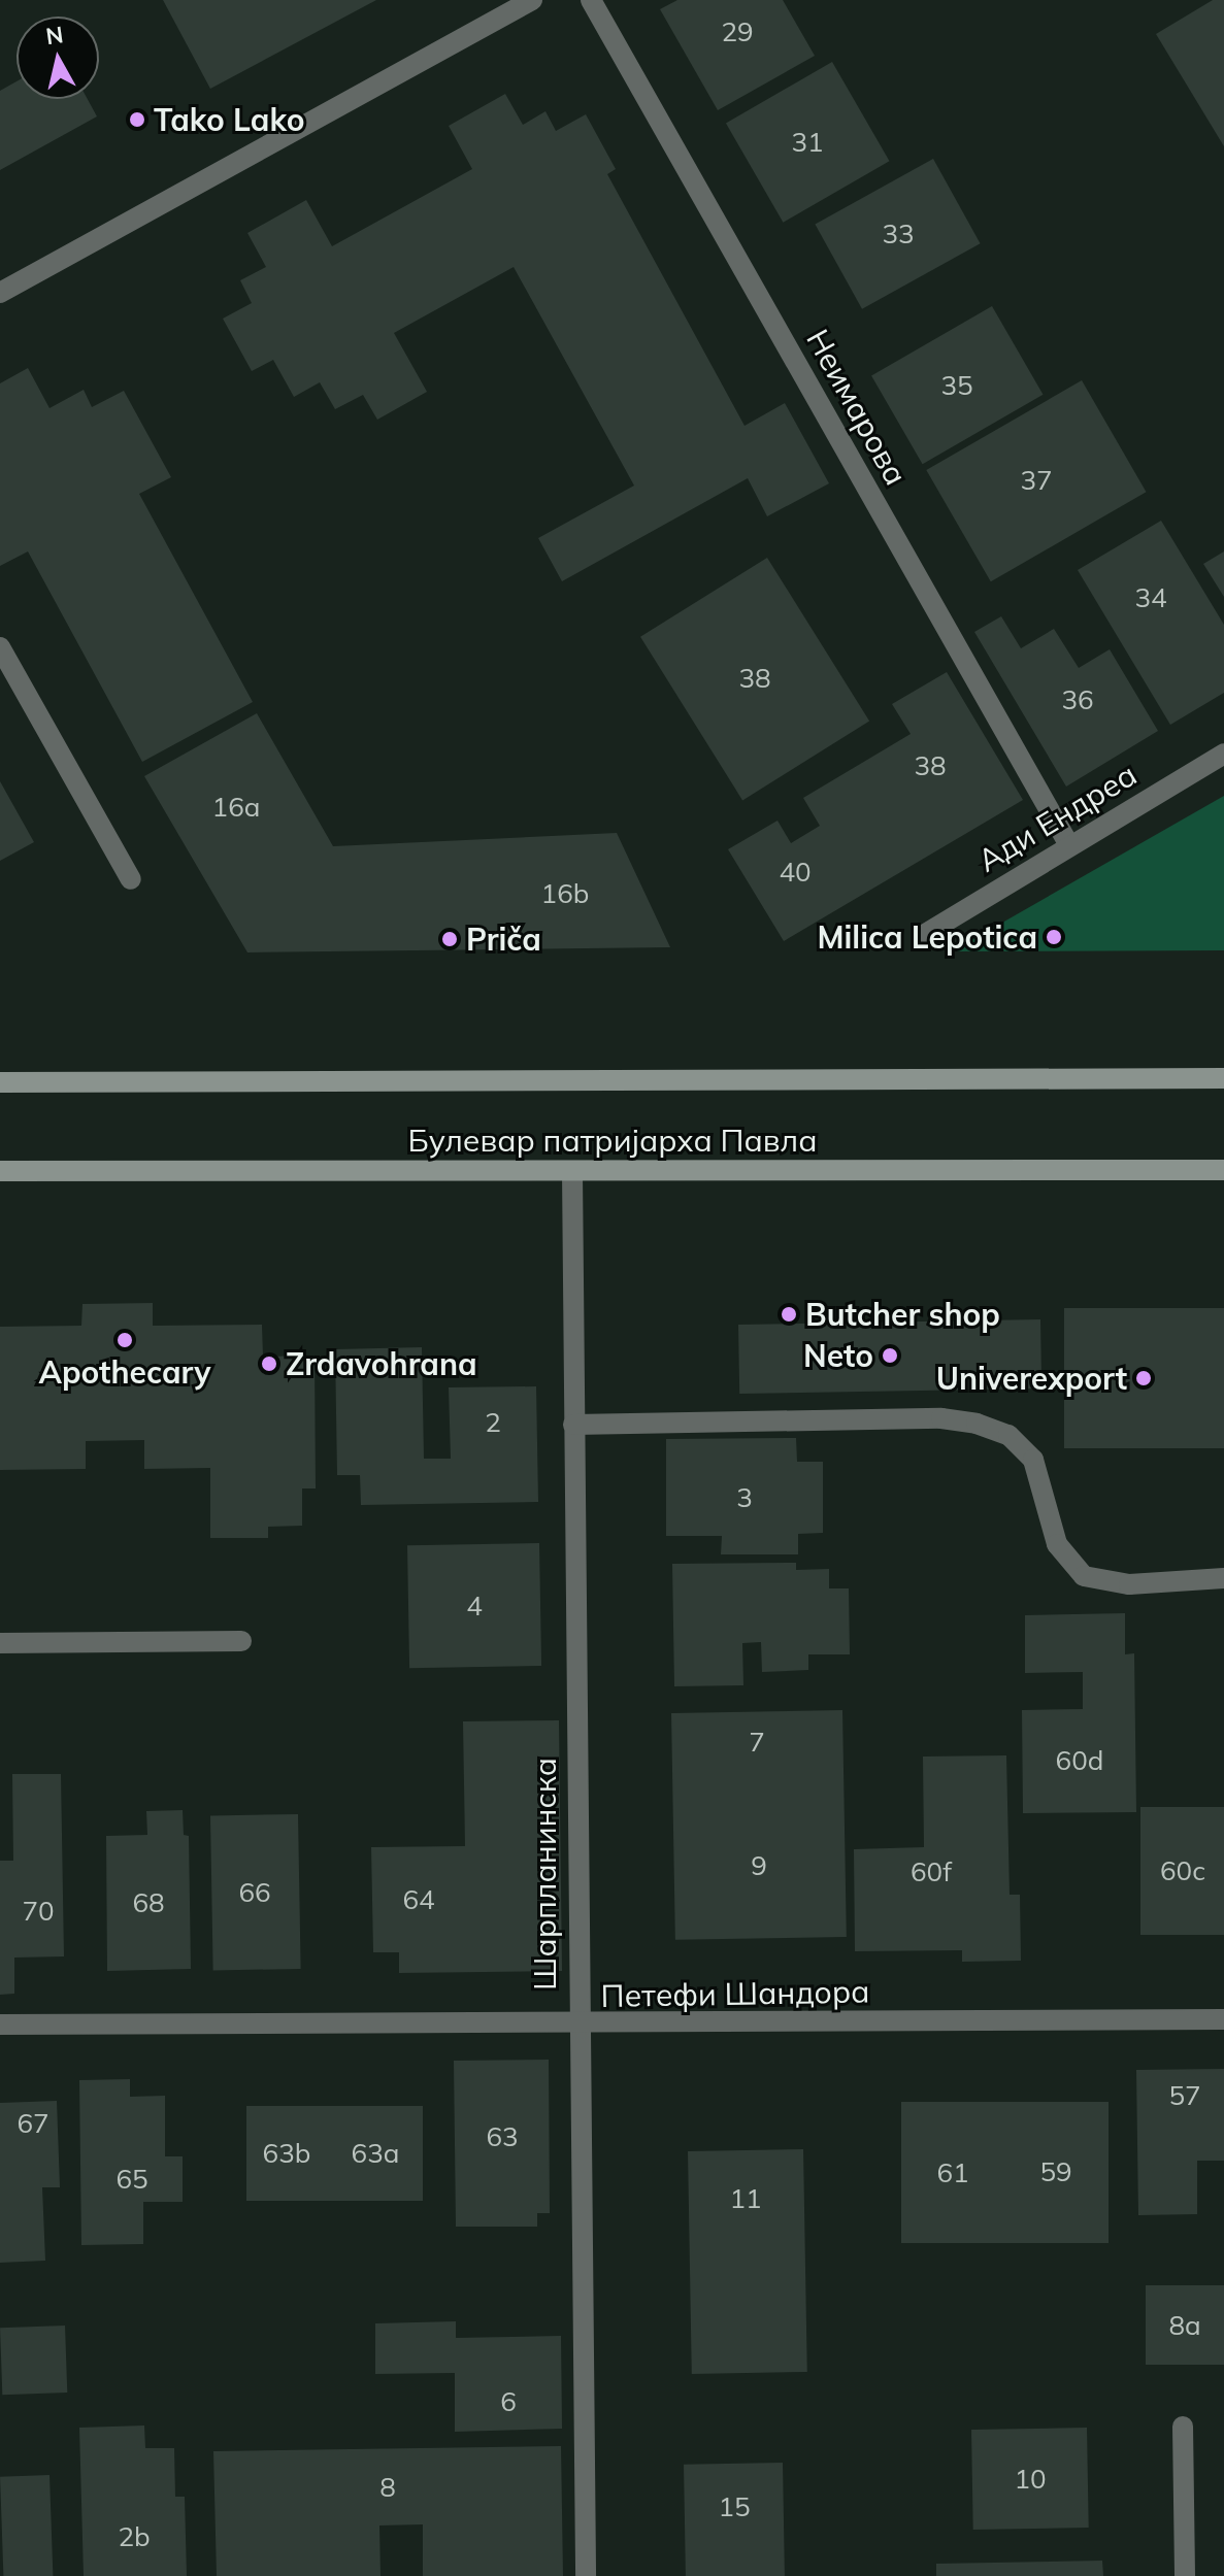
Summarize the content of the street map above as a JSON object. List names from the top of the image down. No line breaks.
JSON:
{"streets":{"main road":["Булевар патријарха Павла"],"street":["Неимарова","Ади Ендреа","Шарпланинска","Петефи Шандора"]},"crossings":[["Неимарова","Ади Ендреа"],["Булевар патријарха Павла","Шарпланинска"],["Шарпланинска","Петефи Шандора"]],"places":["Tako Lako","Milica Lepotica","Priča","Butcher shop","Apothecary","Neto","Zrdavohrana","Univerexport"],"house_numbers":["29","31","33","35","37","34","38","36","38","16a","40","16b","2","3","4","7","60d","9","60c","60f","66","64","68","70","57","67","63","63b","63a","59","61","65","11","8a","6","10","8","15","2b"],"north":"top"}
